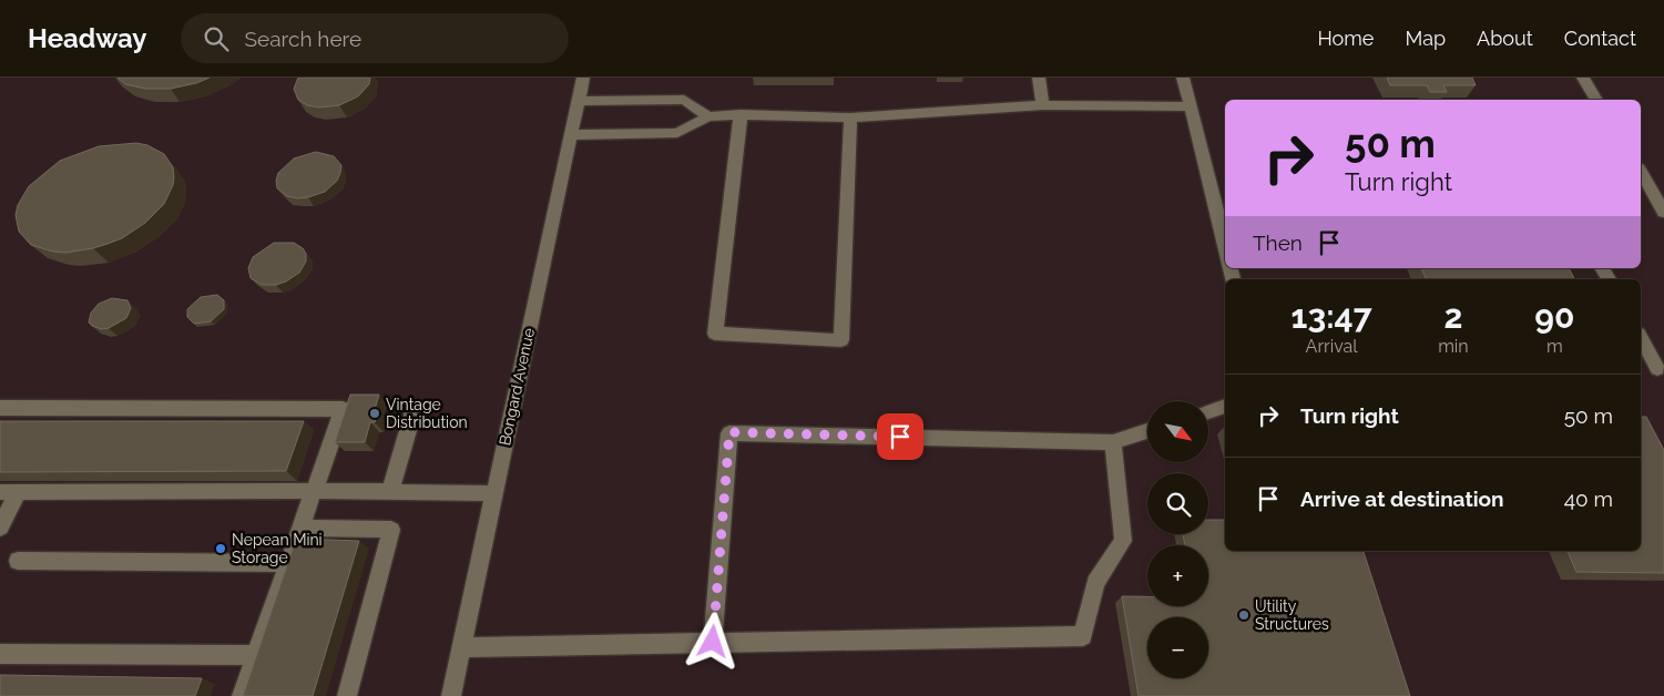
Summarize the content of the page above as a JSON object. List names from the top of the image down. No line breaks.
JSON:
{"streets":{"street":["Bongard Avenue"]},"places":["Vintage Distribution","Nepean Mini Storage","Utility Structures"],"north":"bottom right","page":{"header":"Headway","search":"Search here","nav":["Home","Map","About","Contact"],"turn":["50 m","Turn right"],"then":"Then","eta":["13:47","Arrival","2","min","90","m"],"list":[{"name":"Turn right","value":"50 m"},{"name":"Arrive at destination","value":"40 m"}],"map_buttons":["+","−"]}}
